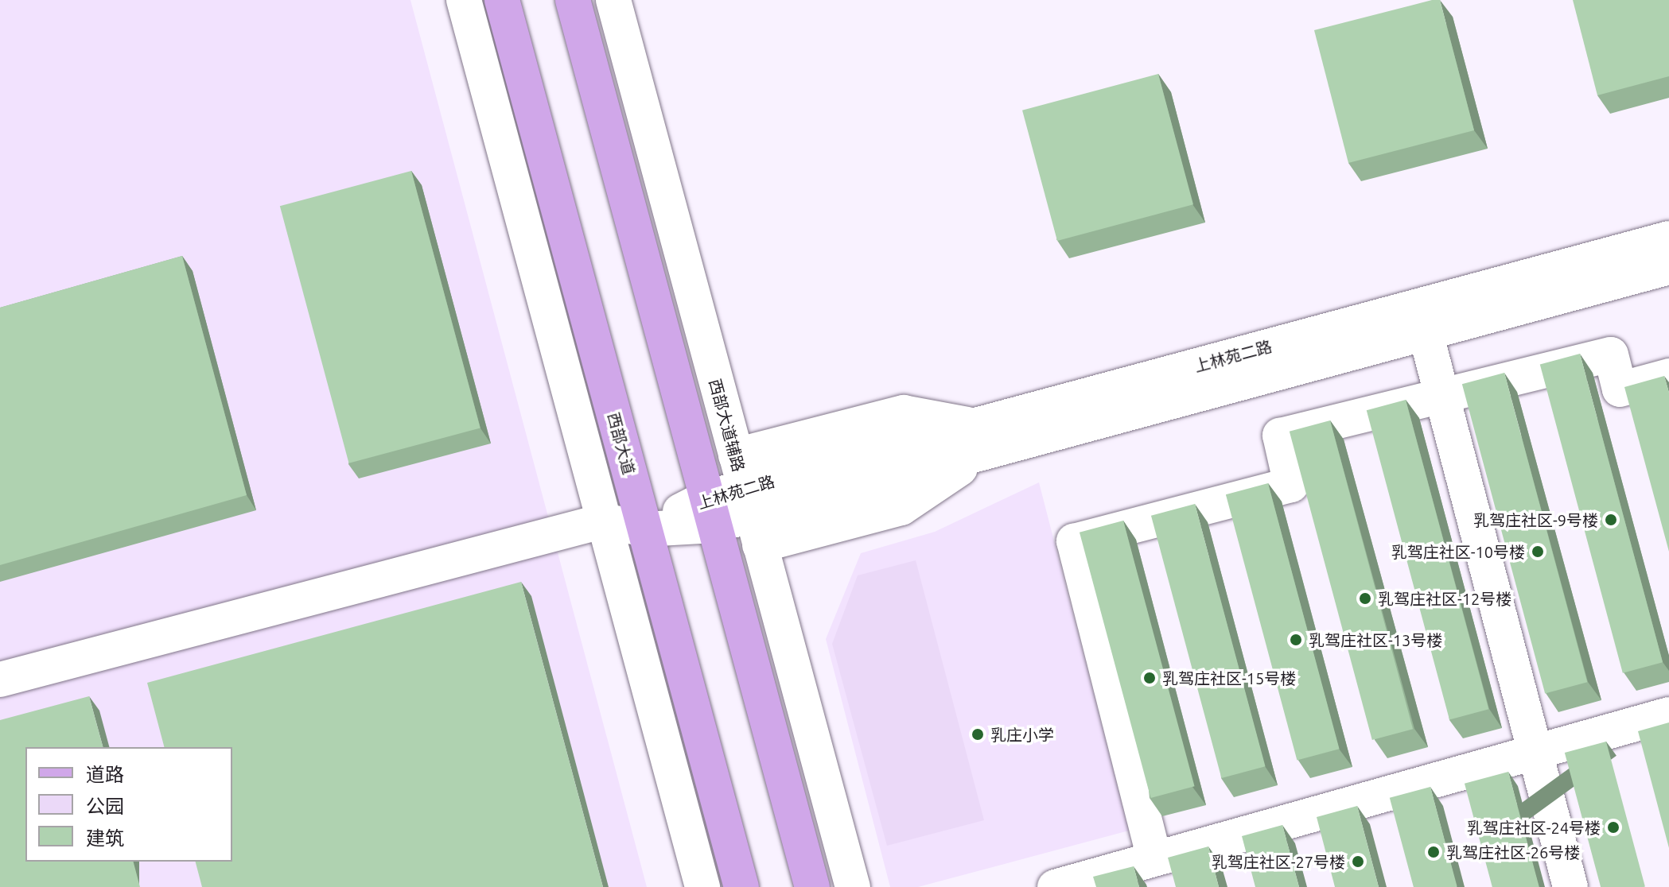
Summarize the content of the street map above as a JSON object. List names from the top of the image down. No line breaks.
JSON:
{"streets":{"main road":["西部大道"],"street":["上林苑二路","西部大道辅路"]},"crossings":[["上林苑二路","西部大道辅路"],["上林苑二路","西部大道"]],"places":["乳驾庄社区-9号楼","乳驾庄社区-10号楼","乳驾庄社区-12号楼","乳驾庄社区-13号楼","乳驾庄社区-15号楼","乳庄小学","乳驾庄社区-24号楼","乳驾庄社区-26号楼","乳驾庄社区-27号楼"],"legend":["道路","公园","建筑"]}
